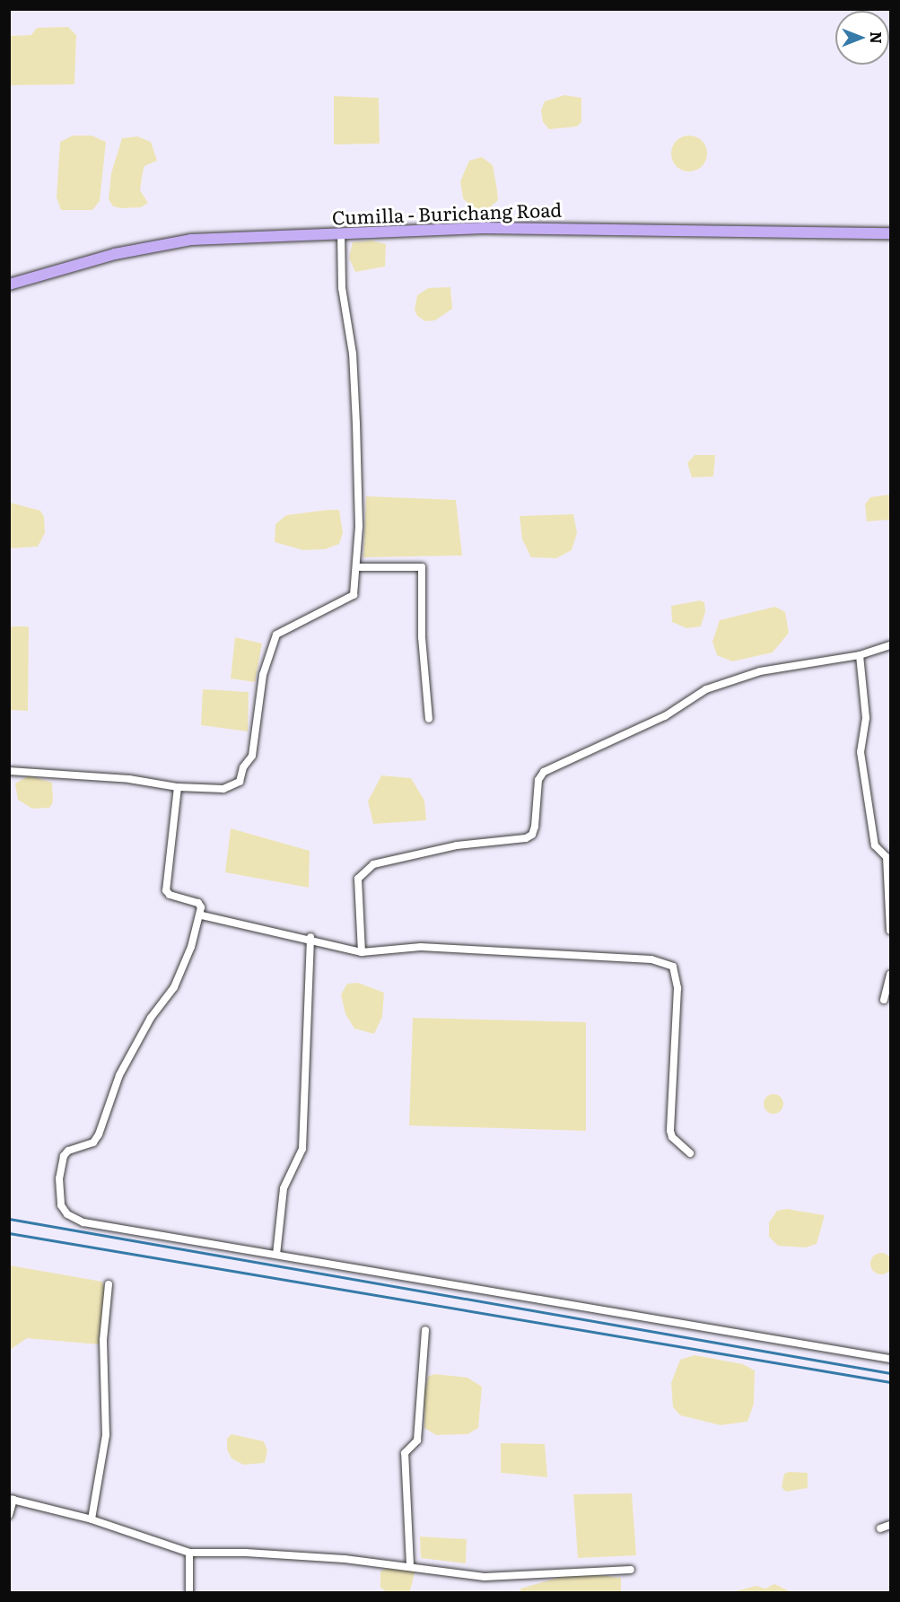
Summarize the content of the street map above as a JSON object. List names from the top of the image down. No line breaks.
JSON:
{"streets":{"main road":["Cumilla - Burichang Road"]},"north":"right"}
